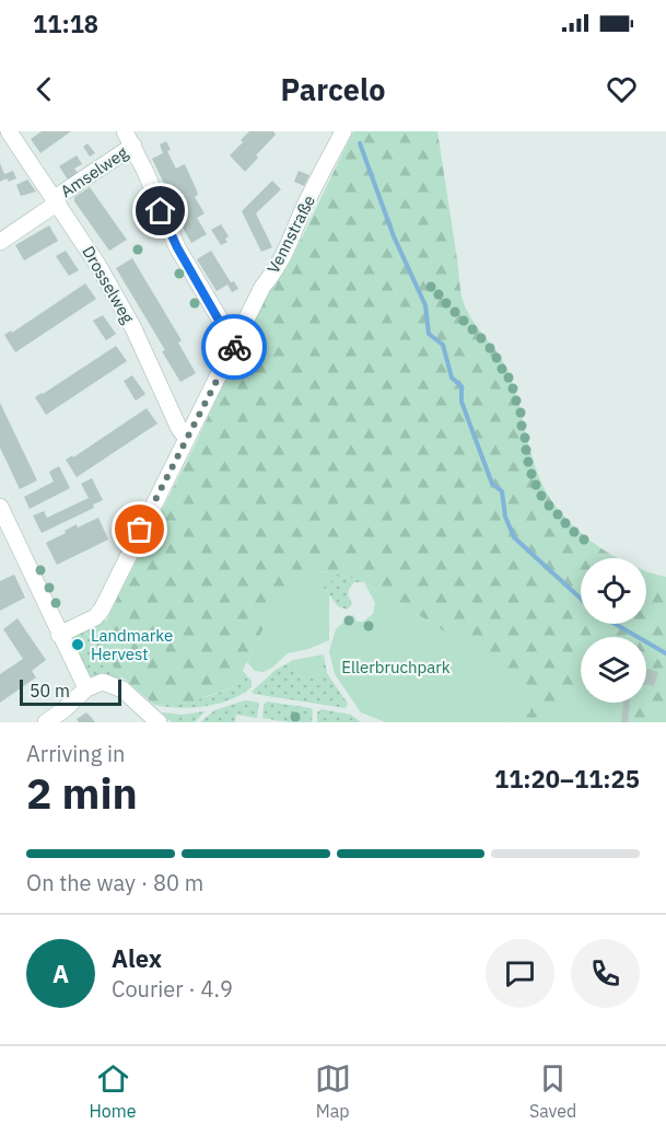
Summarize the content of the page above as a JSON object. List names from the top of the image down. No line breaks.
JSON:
{"streets":{"street":["Amselweg","Vennstraße","Drosselweg"]},"crossings":[["Amselweg","Drosselweg"],["Vennstraße","Drosselweg"]],"parks":["Ellerbruchpark"],"places":["Landmarke Hervest"],"scale_bar":"50 m","page":{"status":"11:18","header":"Parcelo","scale":"50 m","heading":["2 min","Arriving in","11:20–11:25"],"panel":["Alex","Courier · 4.9"],"bar":"On the way · 80 m","round":"A","tabs":["Home","Map","Saved"]}}
